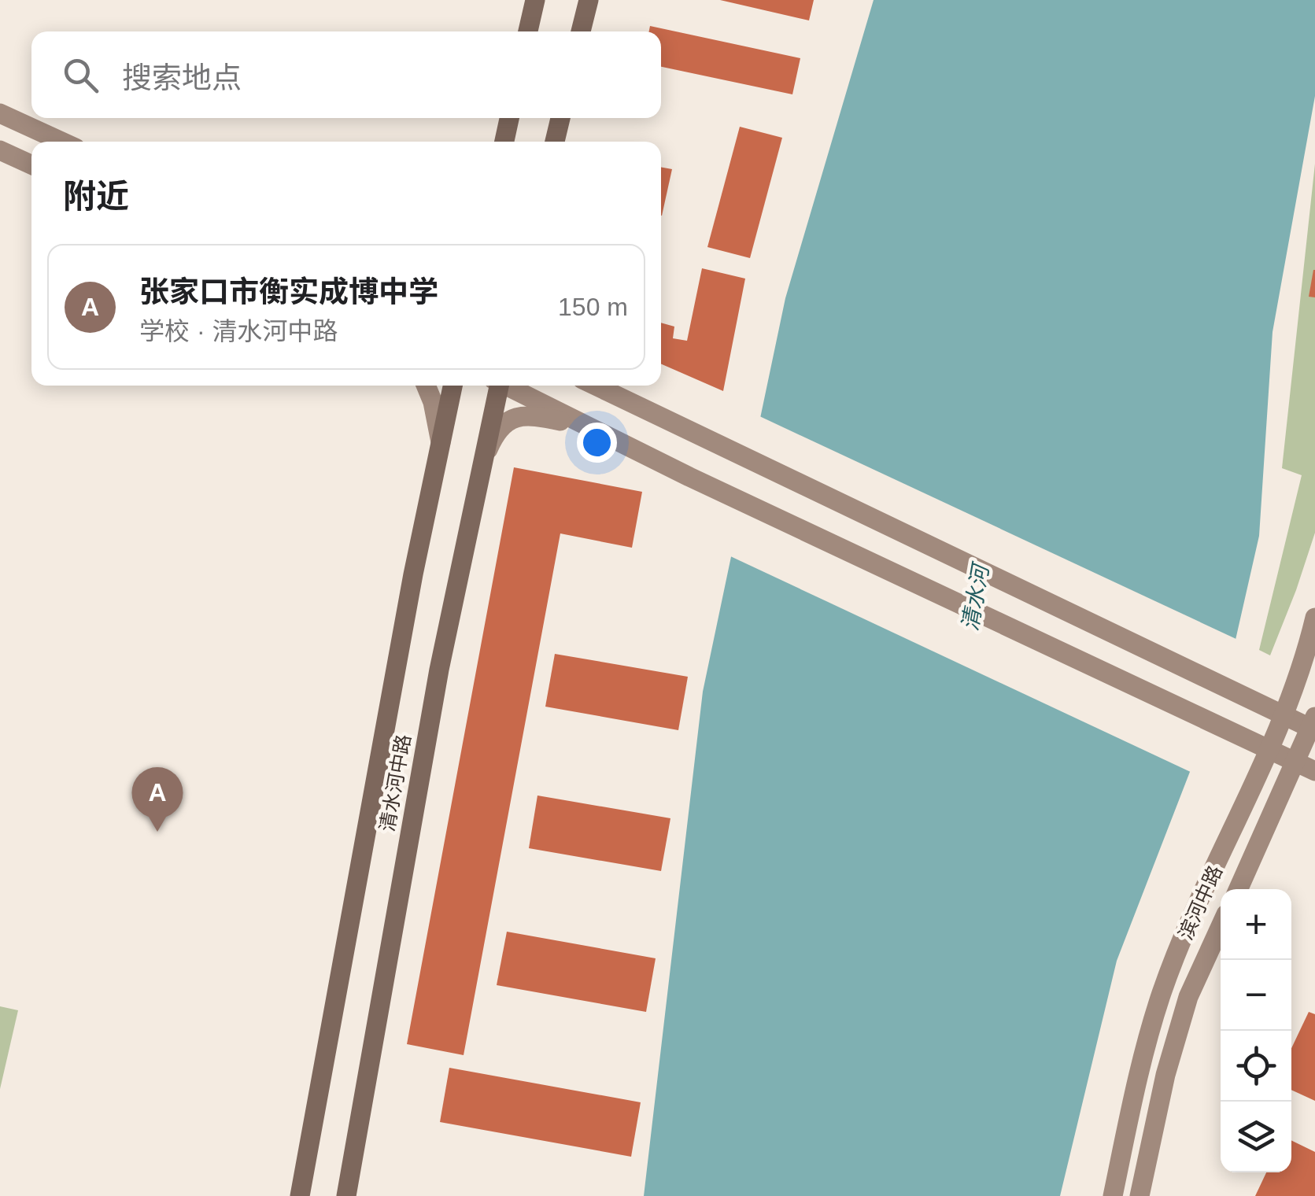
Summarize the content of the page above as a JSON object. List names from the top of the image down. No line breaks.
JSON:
{"streets":{"main road":["清水河中路","滨河中路"]},"water":["清水河"],"page":{"search":"搜索地点","heading":"附近","list":[{"mark":"A","name":"张家口市衡实成博中学","note":"学校 · 清水河中路","value":"150 m"}],"pins":"A","map_buttons":["+","−"]}}
